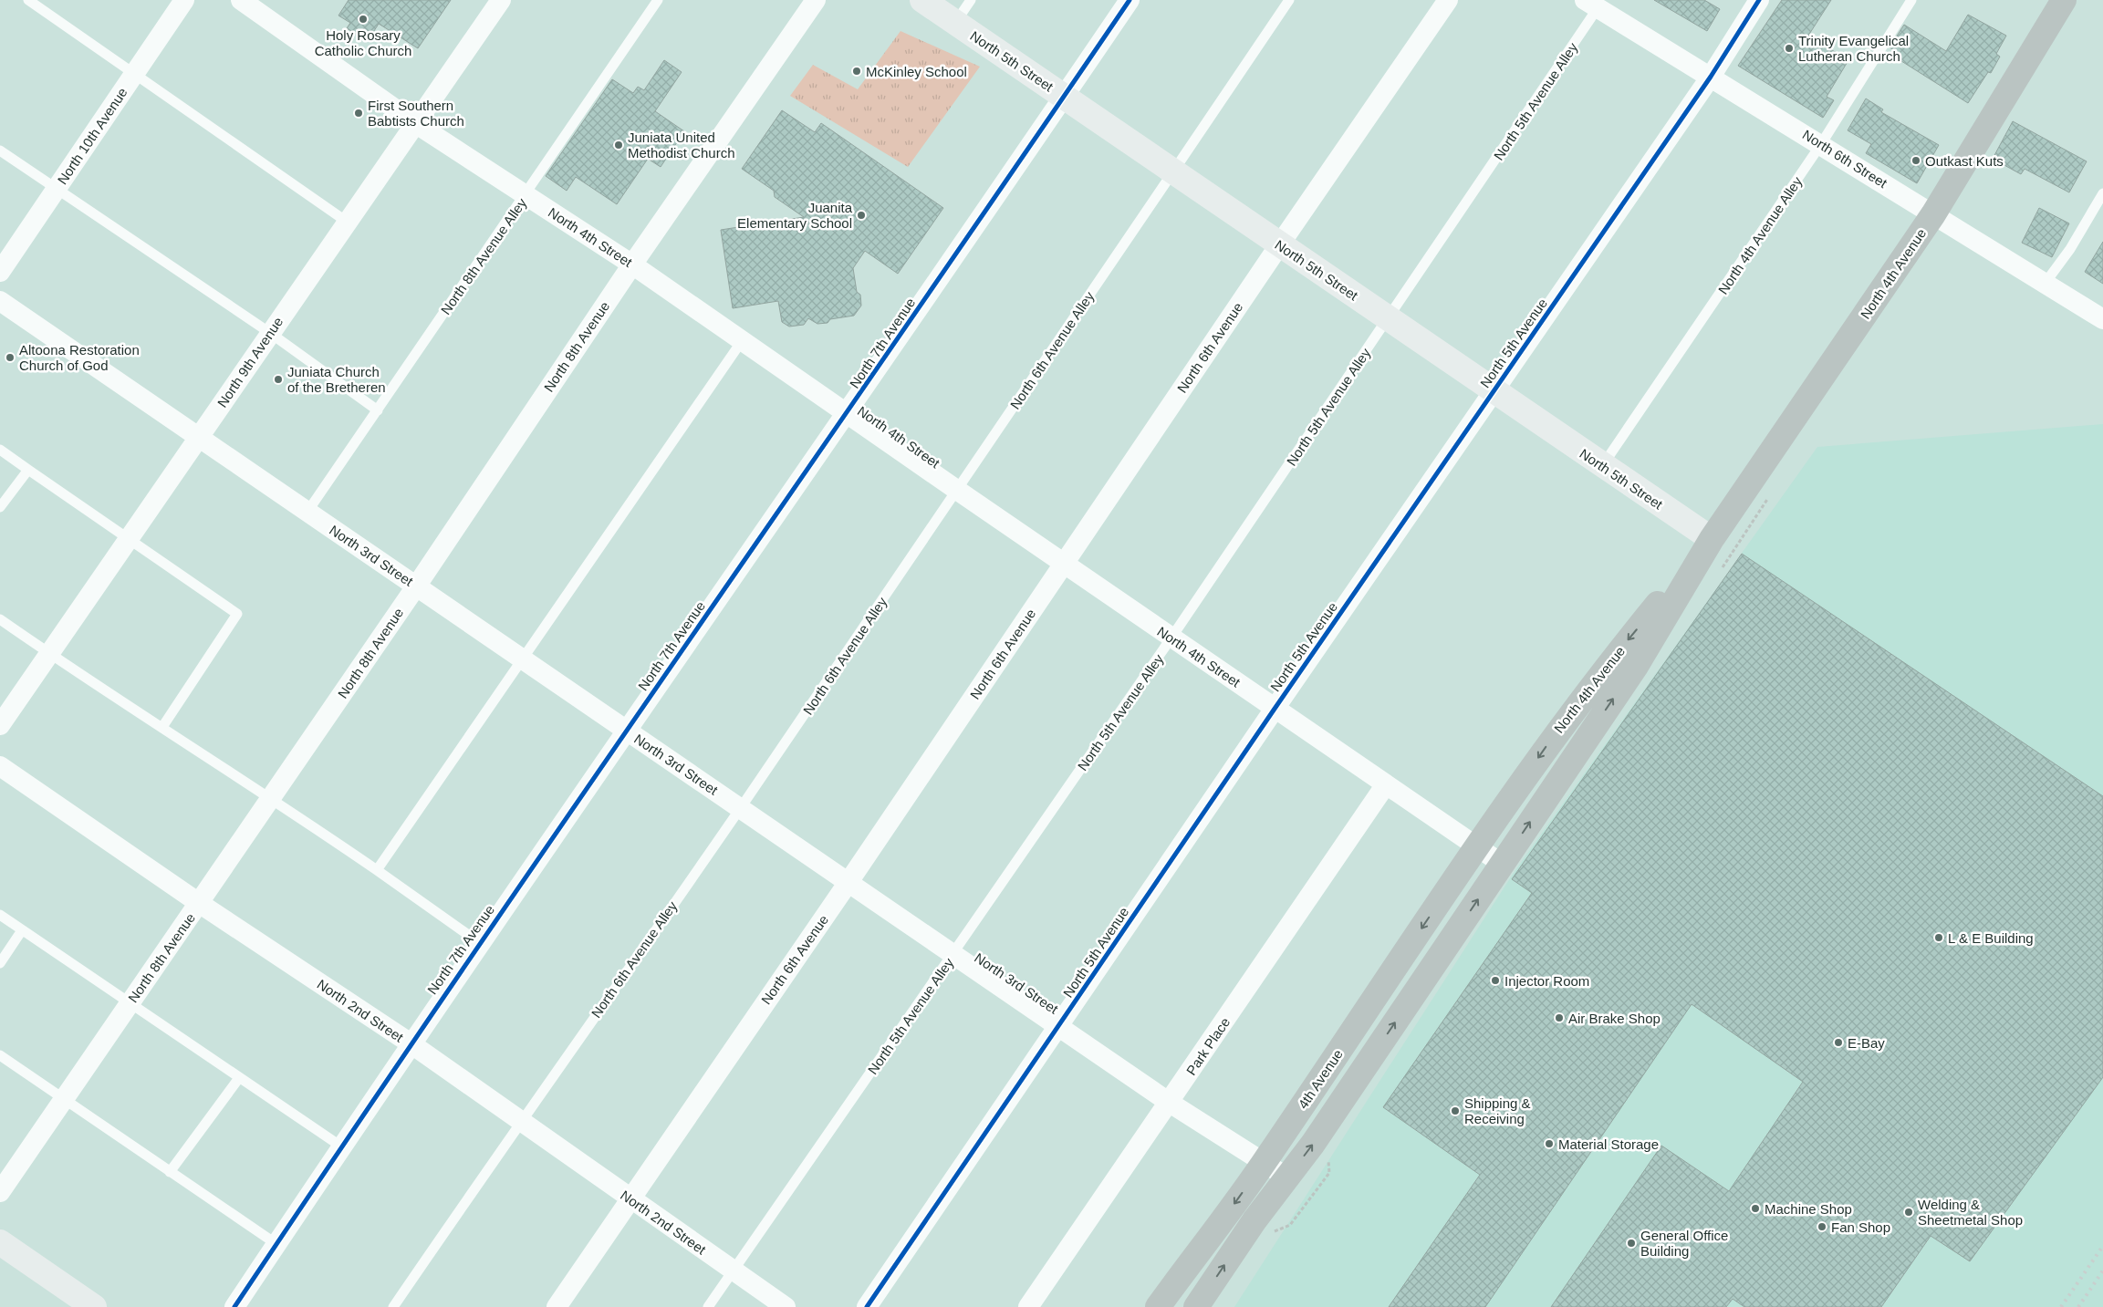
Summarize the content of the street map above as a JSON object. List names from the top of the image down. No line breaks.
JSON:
{"streets":{"main road":["North 4th Avenue","4th Avenue"],"street":["North 5th Street","North 10th Avenue","North 6th Street","North 4th Street","North 7th Avenue","North 5th Avenue","North 8th Avenue","North 6th Avenue","North 9th Avenue","North 3rd Street","North 2nd Street","Park Place"],"lane":["North 5th Avenue Alley","North 4th Avenue Alley","North 8th Avenue Alley","North 6th Avenue Alley"]},"crossings":[["North 5th Street","North 5th Avenue Alley"],["North 5th Street","North 4th Avenue Alley"],["North 5th Street","North 4th Avenue"],["North 5th Street","North 7th Avenue"],["North 5th Street","North 5th Avenue"],["North 5th Street","North 6th Avenue"],["North 5th Street","North 6th Avenue Alley"],["North 5th Avenue Alley","North 6th Street"],["North 5th Avenue Alley","North 4th Street"],["North 5th Avenue Alley","North 3rd Street"],["North 5th Avenue Alley","North 2nd Street"],["North 6th Street","North 4th Avenue Alley"],["North 6th Street","North 4th Avenue"],["North 6th Street","North 5th Avenue"],["North 4th Street","North 8th Avenue Alley"],["North 4th Street","North 4th Avenue"],["North 4th Street","North 7th Avenue"],["North 4th Street","North 5th Avenue"],["North 4th Street","North 8th Avenue"],["North 4th Street","North 6th Avenue"],["North 4th Street","North 6th Avenue Alley"],["North 4th Street","North 9th Avenue"],["North 4th Street","Park Place"],["North 4th Street","4th Avenue"],["North 8th Avenue Alley","North 3rd Street"],["North 4th Avenue","4th Avenue"],["North 7th Avenue","North 3rd Street"],["North 7th Avenue","North 2nd Street"],["North 5th Avenue","North 3rd Street"],["North 8th Avenue","North 3rd Street"],["North 8th Avenue","North 2nd Street"],["North 6th Avenue","North 3rd Street"],["North 6th Avenue","North 2nd Street"],["North 6th Avenue Alley","North 3rd Street"],["North 6th Avenue Alley","North 2nd Street"],["North 9th Avenue","North 3rd Street"],["North 3rd Street","Park Place"],["North 3rd Street","4th Avenue"]],"places":["Holy Rosary Catholic Church","Trinity Evangelical Lutheran Church","McKinley School","First Southern Babtists Church","Juniata United Methodist Church","Outkast Kuts","Juanita Elementary School","Altoona Restoration Church of God","Juniata Church of the Bretheren","L & E Building","Injector Room","Air Brake Shop","E-Bay","Shipping & Receiving","Material Storage","Machine Shop","Welding & Sheetmetal Shop","Fan Shop","General Office Building"]}
